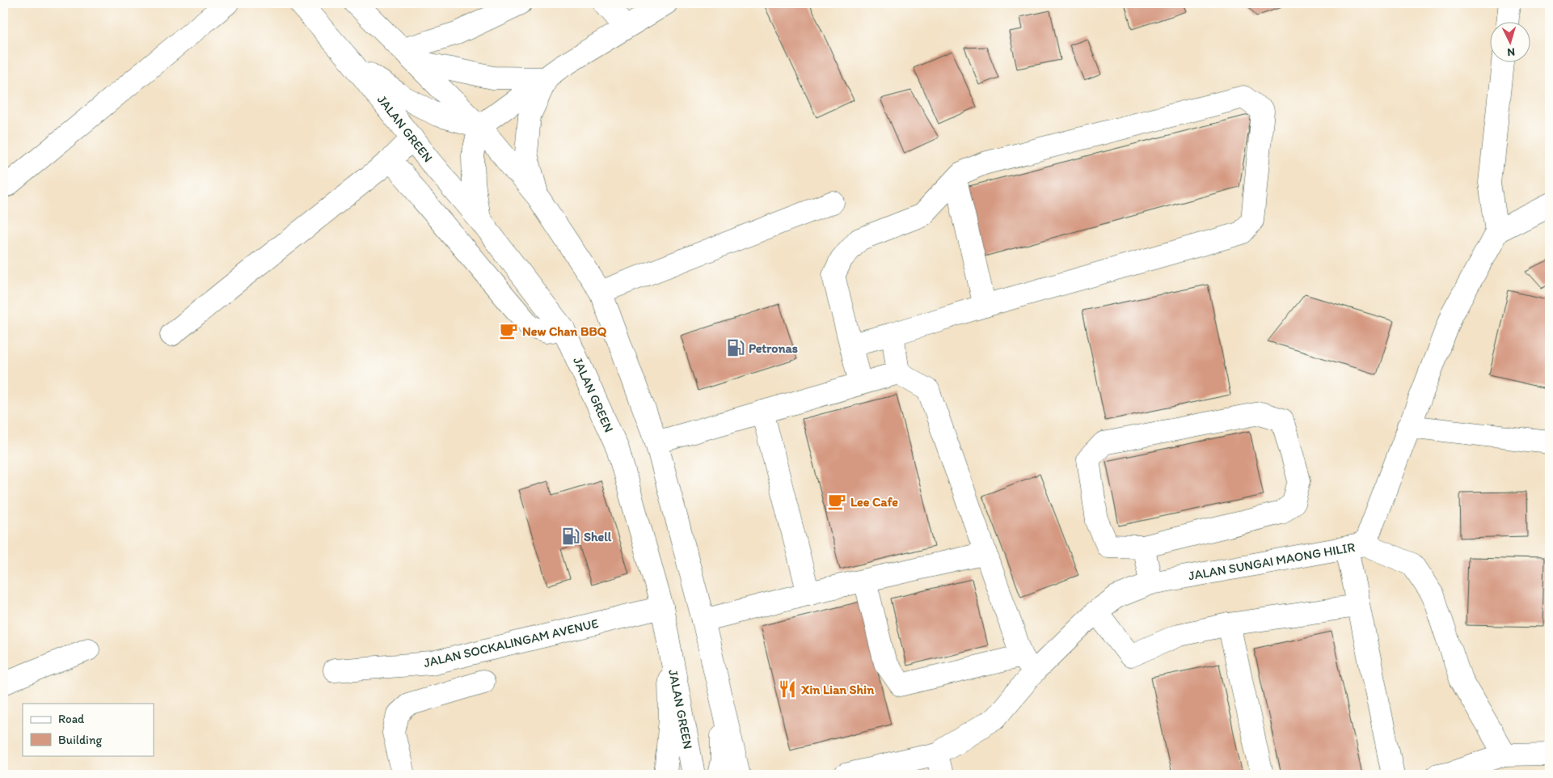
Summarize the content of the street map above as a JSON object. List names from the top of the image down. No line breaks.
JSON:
{"streets":{"street":["JALAN GREEN","JALAN SUNGAI MAONG HILIR","JALAN SOCKALINGAM AVENUE"]},"crossings":[["JALAN GREEN","JALAN SOCKALINGAM AVENUE"]],"places":{"cafe":["New Chan BBQ","Lee Cafe"],"fuel station":["Petronas","Shell"],"restaurant":["Xin Lian Shin"]},"legend":["Road","Building"],"north":"bottom"}
